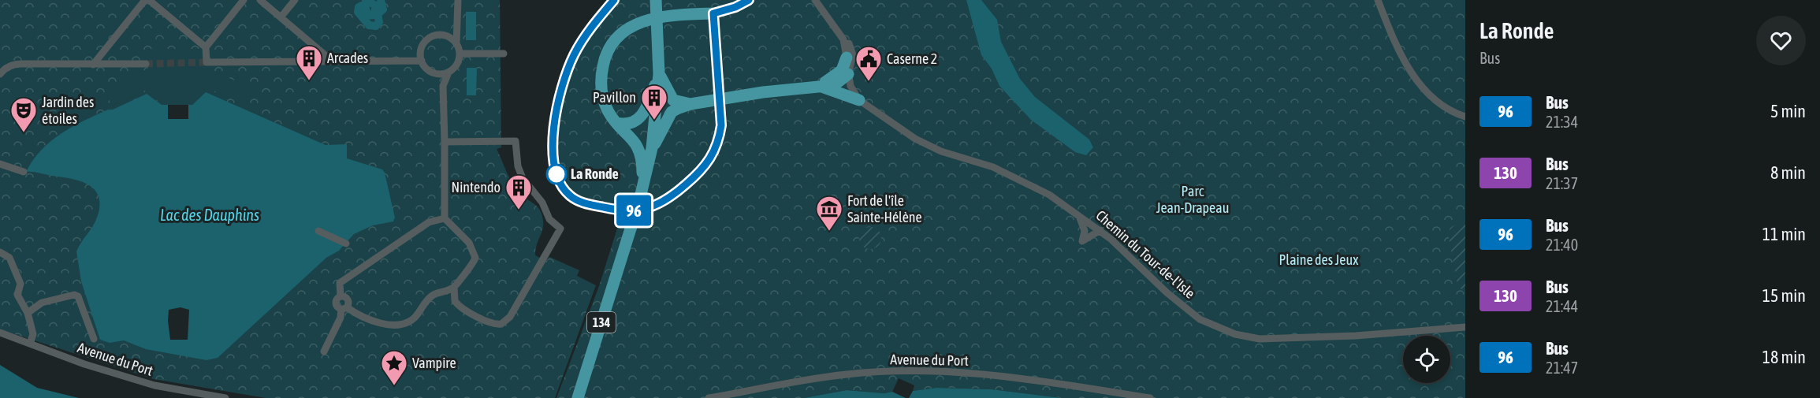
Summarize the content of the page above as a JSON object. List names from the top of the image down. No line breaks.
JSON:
{"streets":{"main road":["134"],"street":["Chemin du Tour-de-l'Isle","Avenue du Port"]},"water":["Lac des Dauphins"],"parks":["Parc Jean-Drapeau","Plaine des Jeux"],"places":{"building":["Arcades","Pavillon","Nintendo"],"public building":["Caserne 2"],"theatre":["Jardin des étoiles"],"other":["La Ronde"],"museum":["Fort de l'île Sainte-Hélène"],"place":["Vampire"]},"lines":["bus line 96"],"page":{"on_map":"96","heading":["La Ronde","Bus"],"list":[{"mark":"96","name":"Bus","note":"21:34","value":"5 min"},{"mark":"130","name":"Bus","note":"21:37","value":"8 min"},{"mark":"96","name":"Bus","note":"21:40","value":"11 min"},{"mark":"130","name":"Bus","note":"21:44","value":"15 min"},{"mark":"96","name":"Bus","note":"21:47","value":"18 min"}]}}
